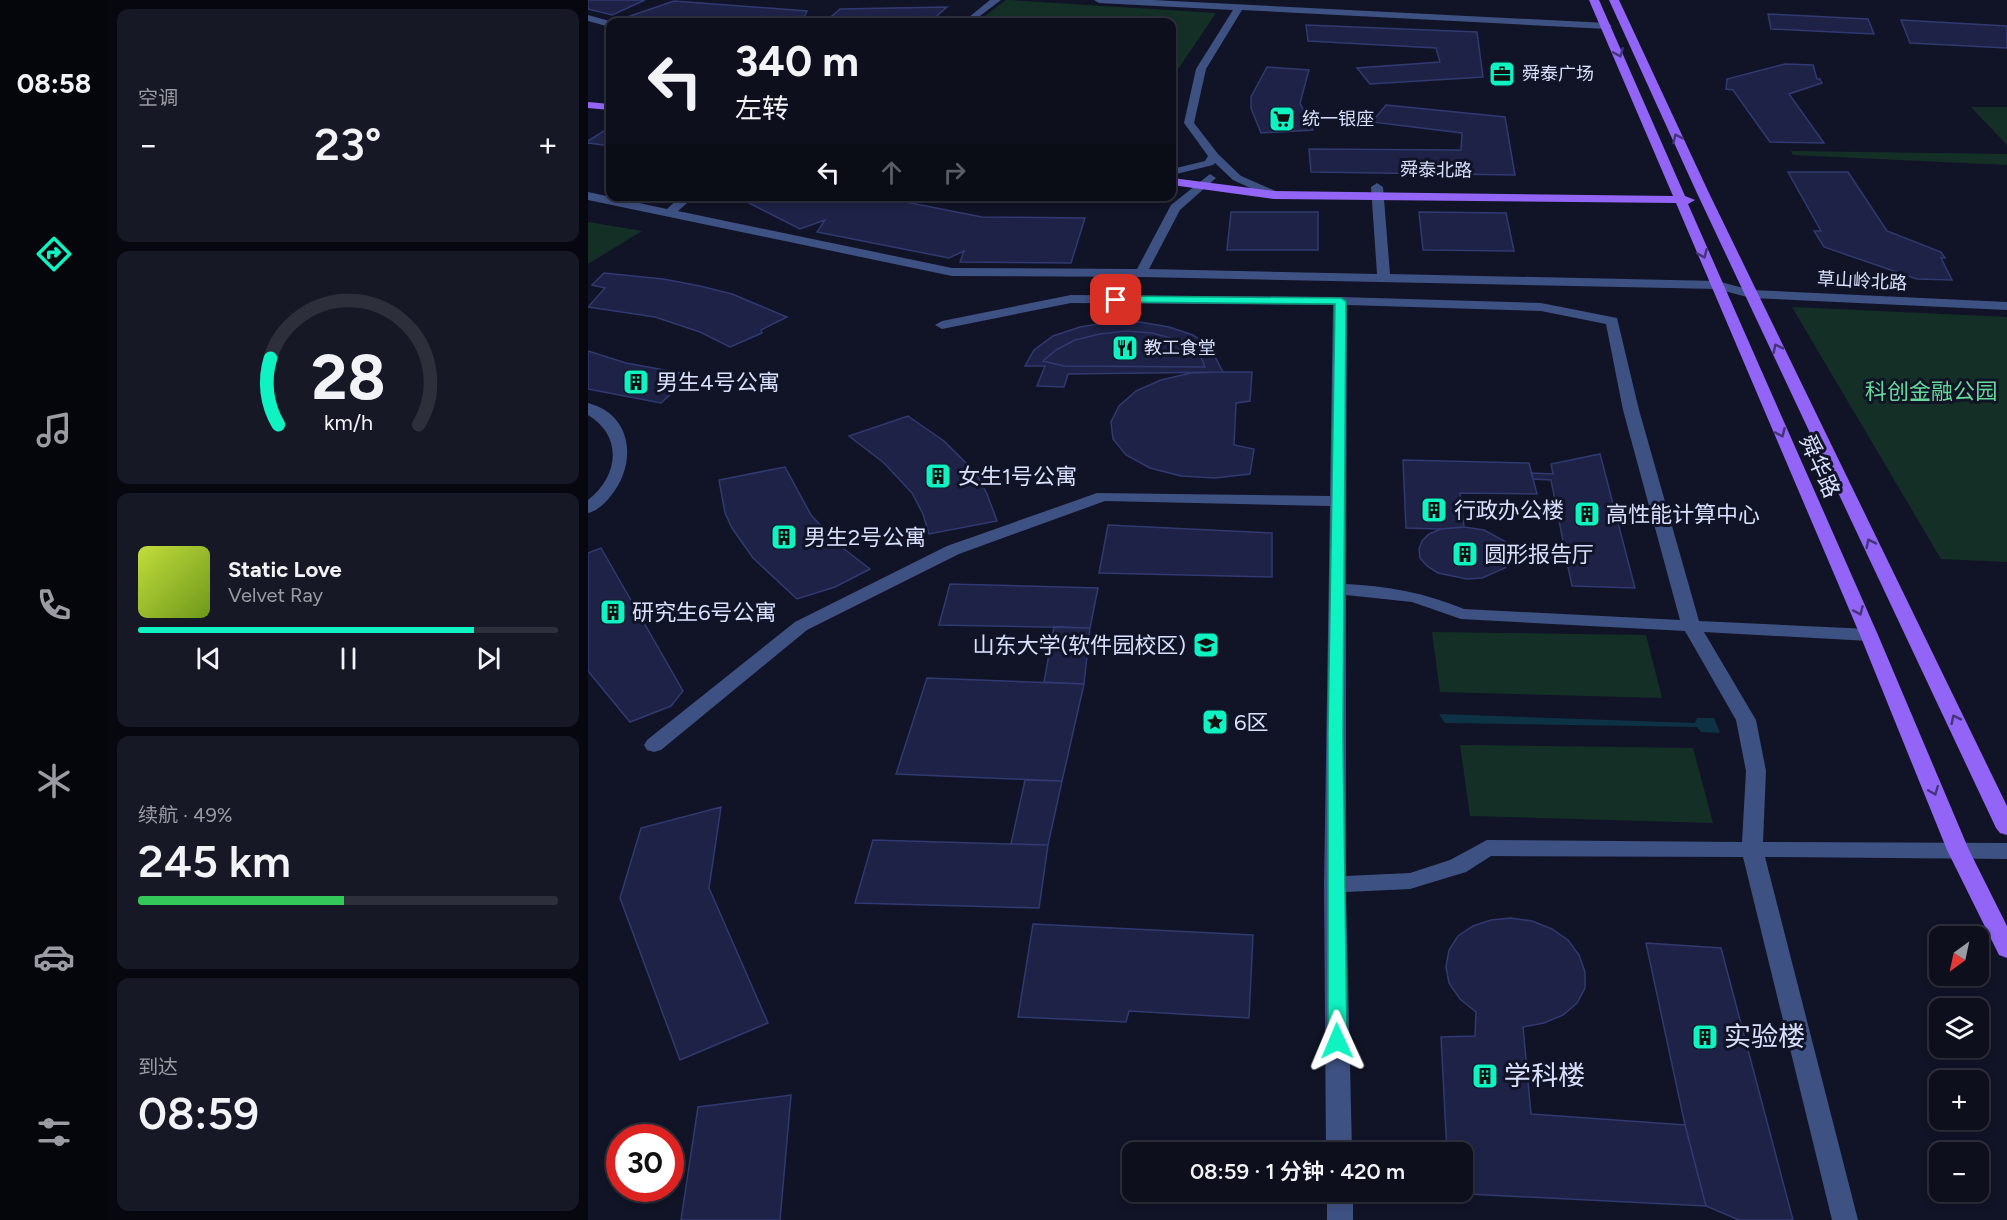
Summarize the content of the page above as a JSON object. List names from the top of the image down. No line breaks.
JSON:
{"streets":{"main road":["舜泰北路","舜华路"],"street":["草山岭北路"]},"crossings":[["草山岭北路","舜华路"]],"parks":["科创金融公园"],"places":{"office":["舜泰广场"],"supermarket":["统一银座"],"restaurant":["教工食堂"],"building":["男生4号公寓","女生1号公寓","行政办公楼","高性能计算中心","男生2号公寓","圆形报告厅","研究生6号公寓","实验楼","学科楼"],"school or university":["山东大学(软件园校区)"],"place":["6区"]},"north":"bottom left","page":{"tabs":"08:58","tile":["空调",["续航 · 49%","245 km"],["到达","08:59"]],"turn":["340 m","左转"],"heat":["−","23°","+"],"song":["Static Love","Velvet Ray"],"map_buttons":["+","−"],"limit":"30","trip":"08:59 · 1 分钟 · 420 m","gauge":["28","km/h"]}}
